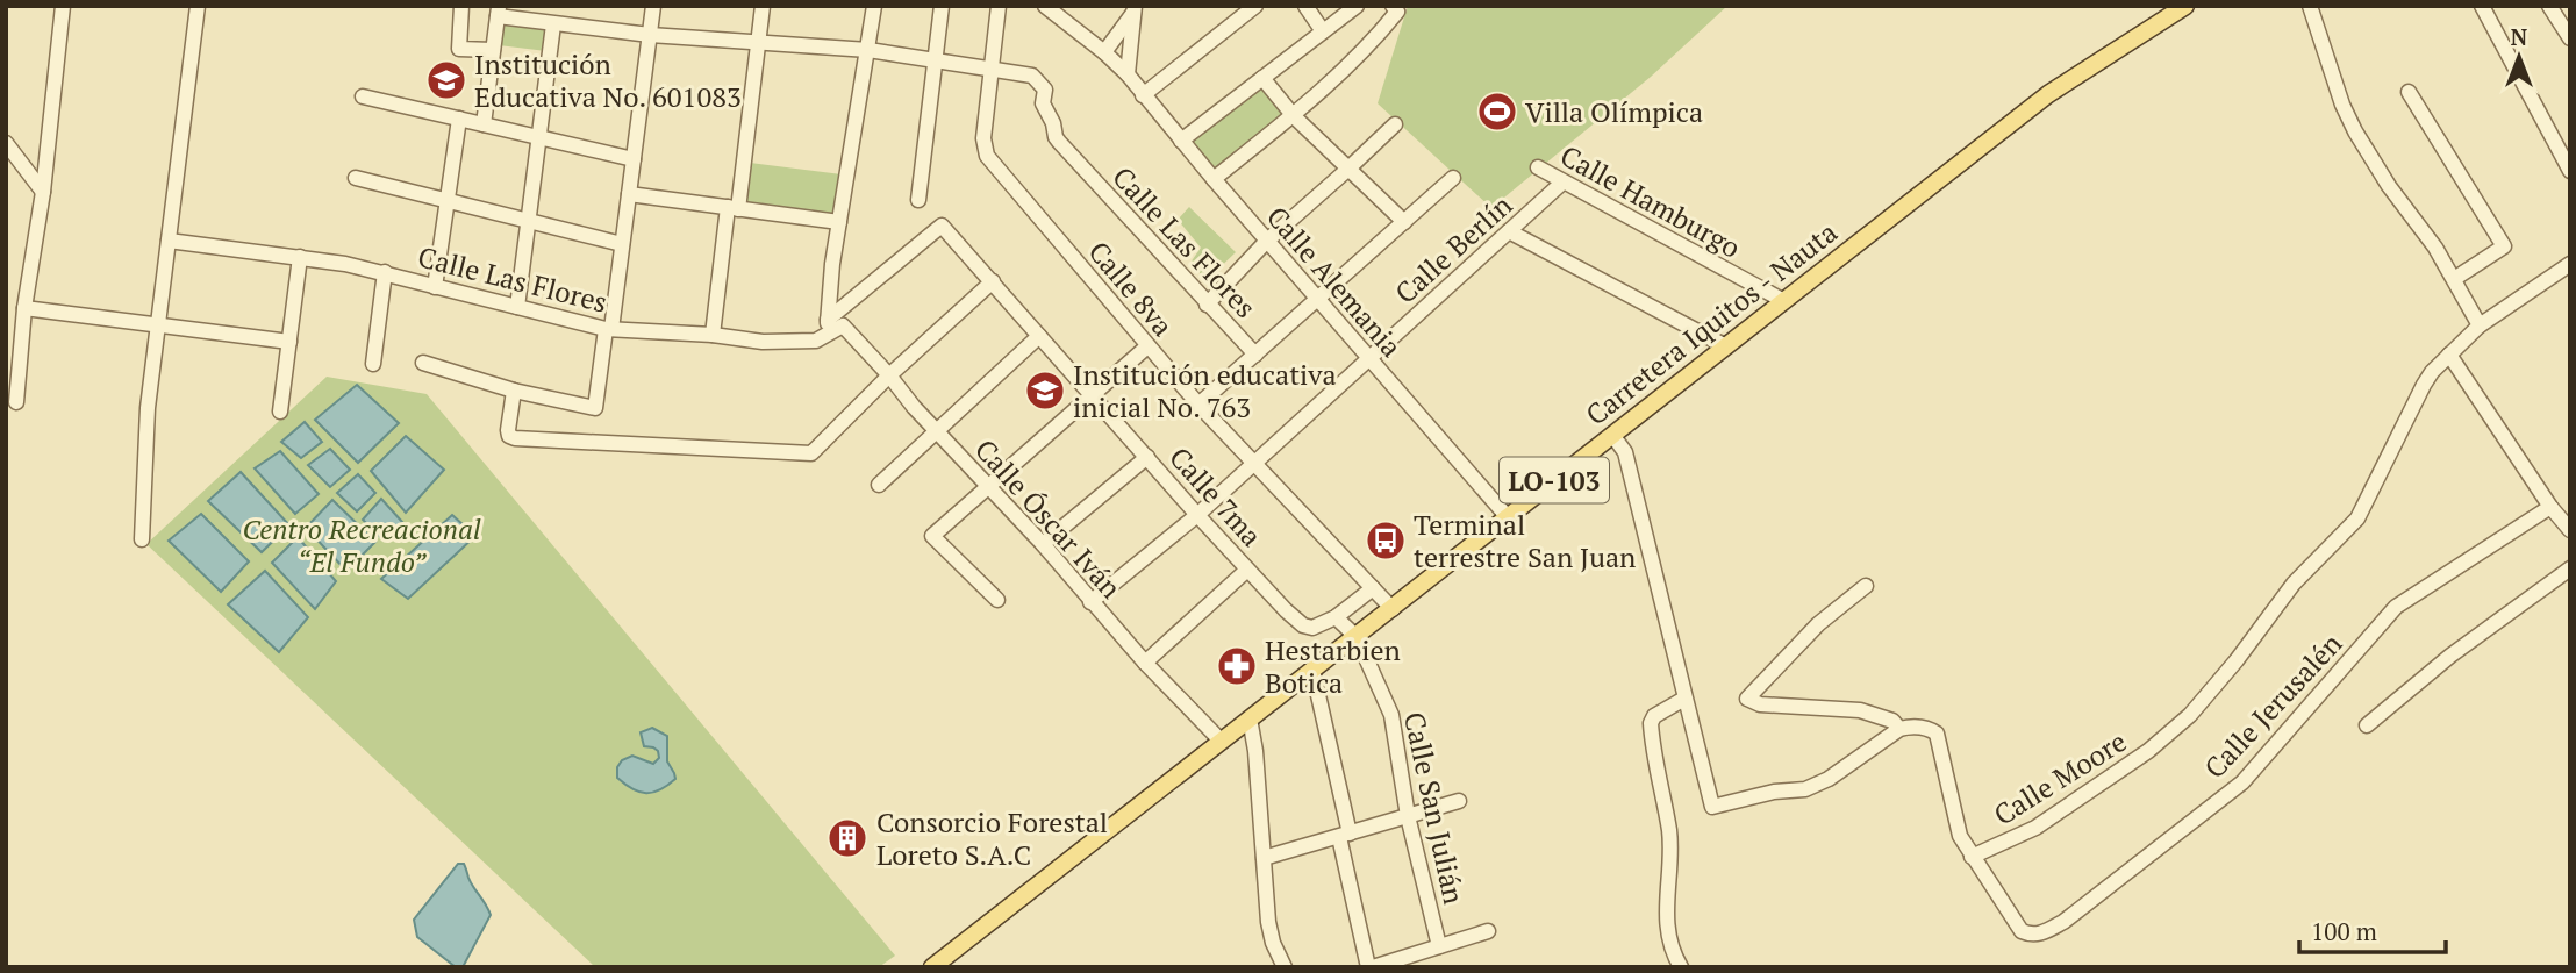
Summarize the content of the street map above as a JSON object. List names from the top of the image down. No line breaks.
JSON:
{"streets":{"main road":["Carretera Iquitos - Nauta","LO-103"],"street":["Calle Hamburgo","Calle Las Flores","Calle Berlín","Calle Alemania","Calle 8va","Calle 7ma","Calle Óscar Iván","Calle Jerusalén","Calle Moore","Calle San Julián"]},"crossings":[["Calle Hamburgo","Calle Berlín"],["Calle Hamburgo","Carretera Iquitos - Nauta"],["Calle Las Flores","Calle 8va"],["Calle Las Flores","Calle 7ma"],["Calle Las Flores","Calle Óscar Iván"],["Calle Berlín","Calle Alemania"],["Calle Berlín","Calle 8va"],["Calle Berlín","Calle 7ma"],["Calle Berlín","Calle Óscar Iván"],["Calle Alemania","Carretera Iquitos - Nauta"],["Calle 8va","Carretera Iquitos - Nauta"],["Carretera Iquitos - Nauta","Calle Óscar Iván"],["Carretera Iquitos - Nauta","Calle San Julián"],["Calle 7ma","Calle Óscar Iván"],["Calle Jerusalén","Calle Moore"]],"parks":["Centro Recreacional “El Fundo”"],"places":{"school or university":["Institución Educativa No. 601083","Institución educativa inicial No. 763"],"sports":["Villa Olímpica"],"bus stop":["Terminal terrestre San Juan"],"pharmacy":["Hestarbien Botica"],"building":["Consorcio Forestal Loreto S.A.C"]},"scale_bar":"100 m","north":"top"}
